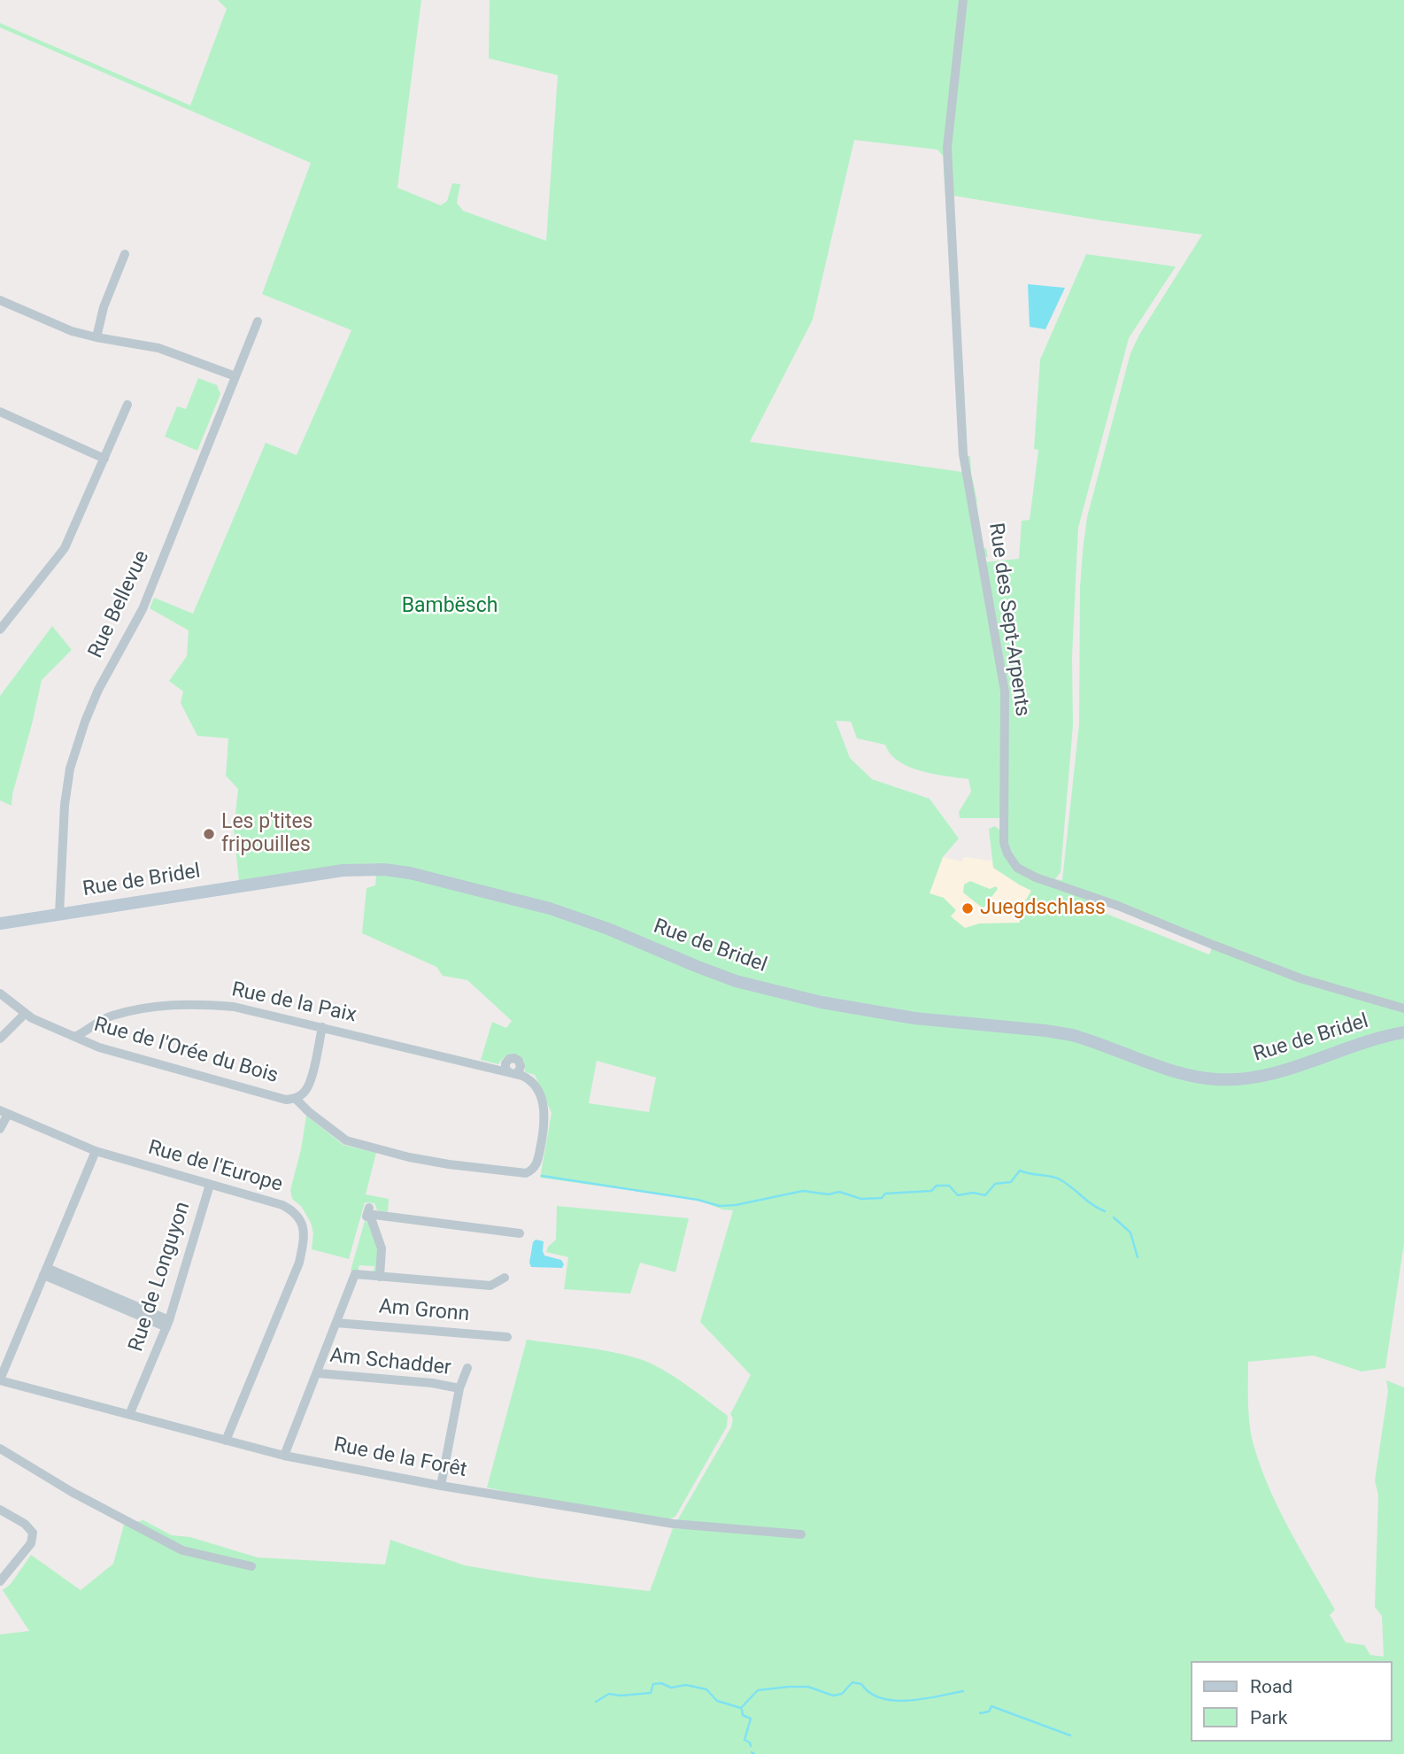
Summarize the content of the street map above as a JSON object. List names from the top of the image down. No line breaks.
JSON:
{"streets":{"main road":["Rue de Bridel"],"street":["Rue Bellevue","Rue des Sept-Arpents","Rue de la Paix","Rue de l'Orée du Bois","Rue de l'Europe","Rue de Longuyon","Am Gronn","Am Schadder","Rue de la Forêt"]},"crossings":[["Rue Bellevue","Rue de Bridel"],["Rue de la Paix","Rue de l'Orée du Bois"],["Rue de l'Europe","Rue de Longuyon"],["Rue de l'Europe","Rue de la Forêt"],["Rue de Longuyon","Rue de la Forêt"],["Am Gronn","Am Schadder"],["Am Gronn","Rue de la Forêt"],["Am Schadder","Rue de la Forêt"]],"parks":["Bambësch"],"places":["Les p'tites fripouilles","Juegdschlass"],"legend":["Road","Park"]}
